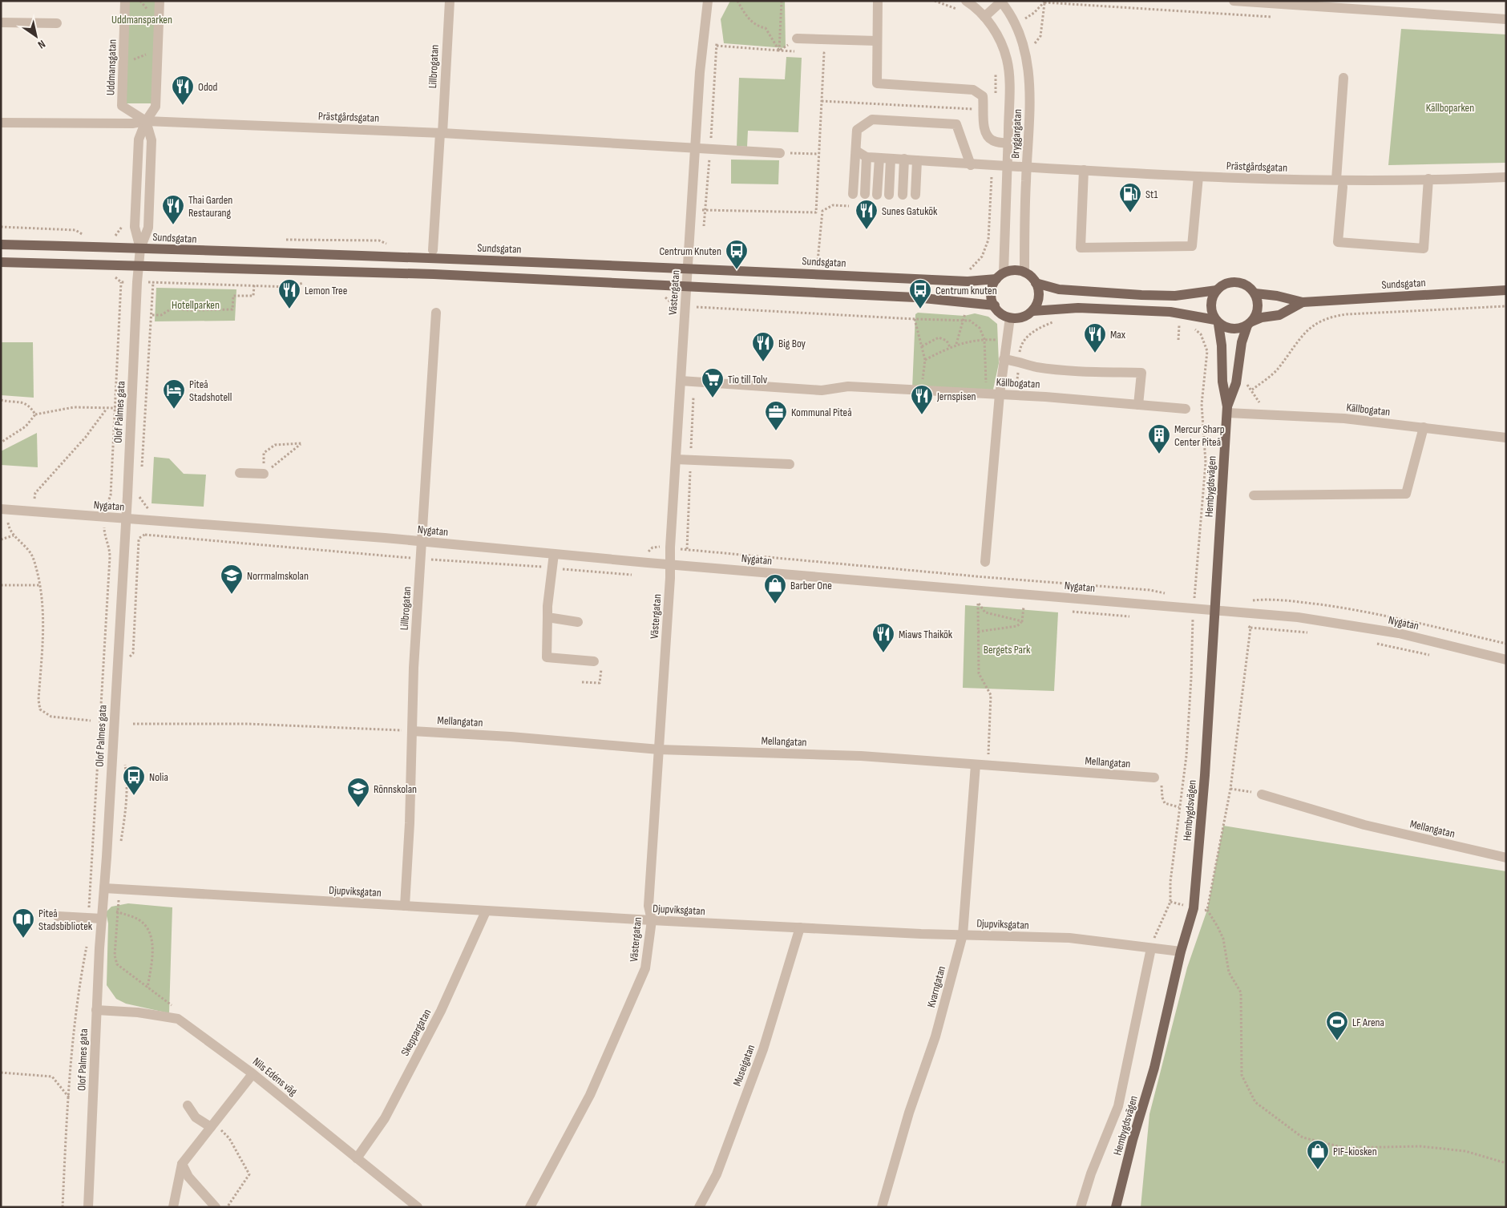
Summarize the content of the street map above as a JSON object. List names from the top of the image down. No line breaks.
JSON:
{"streets":{"main road":["Sundsgatan","Hembygdsvägen"],"street":["Lillbrogatan","Uddmansgatan","Prästgårdsgatan","Bryggargatan","Västergatan","Källbogatan","Olof Palmes gata","Nygatan","Mellangatan","Djupviksgatan","Kvarngatan","Skeppargatan","Museigatan","Nils Edéns väg"]},"crossings":[["Lillbrogatan","Prästgårdsgatan"],["Lillbrogatan","Nygatan"],["Lillbrogatan","Mellangatan"],["Lillbrogatan","Djupviksgatan"],["Uddmansgatan","Prästgårdsgatan"],["Prästgårdsgatan","Bryggargatan"],["Prästgårdsgatan","Västergatan"],["Bryggargatan","Sundsgatan"],["Sundsgatan","Västergatan"],["Sundsgatan","Hembygdsvägen"],["Västergatan","Källbogatan"],["Västergatan","Nygatan"],["Västergatan","Mellangatan"],["Västergatan","Djupviksgatan"],["Källbogatan","Hembygdsvägen"],["Olof Palmes gata","Nygatan"],["Olof Palmes gata","Djupviksgatan"],["Olof Palmes gata","Nils Edéns väg"],["Hembygdsvägen","Djupviksgatan"],["Mellangatan","Kvarngatan"],["Djupviksgatan","Kvarngatan"],["Djupviksgatan","Skeppargatan"],["Djupviksgatan","Museigatan"],["Skeppargatan","Nils Edéns väg"]],"parks":["Uddmansparken","Källboparken","Hotellparken","Bergets Park"],"places":{"restaurant":["Odod","Thai Garden Restaurang","Sunes Gatukök","Lemon Tree","Max","Big Boy","Jernspisen","Miaws Thaikök"],"fuel station":["St1"],"bus stop":["Centrum Knuten","Centrum knuten","Nolia"],"supermarket":["Tio till Tolv"],"hotel":["Piteå Stadshotell"],"office":["Kommunal Piteå"],"building":["Mercur Sharp Center Piteå"],"school or university":["Norrmalmskolan","Rönnskolan"],"shop":["Barber One","PIF-kiosken"],"library":["Piteå Stadsbibliotek"],"sports":["LF Arena"]},"north":"bottom right"}
